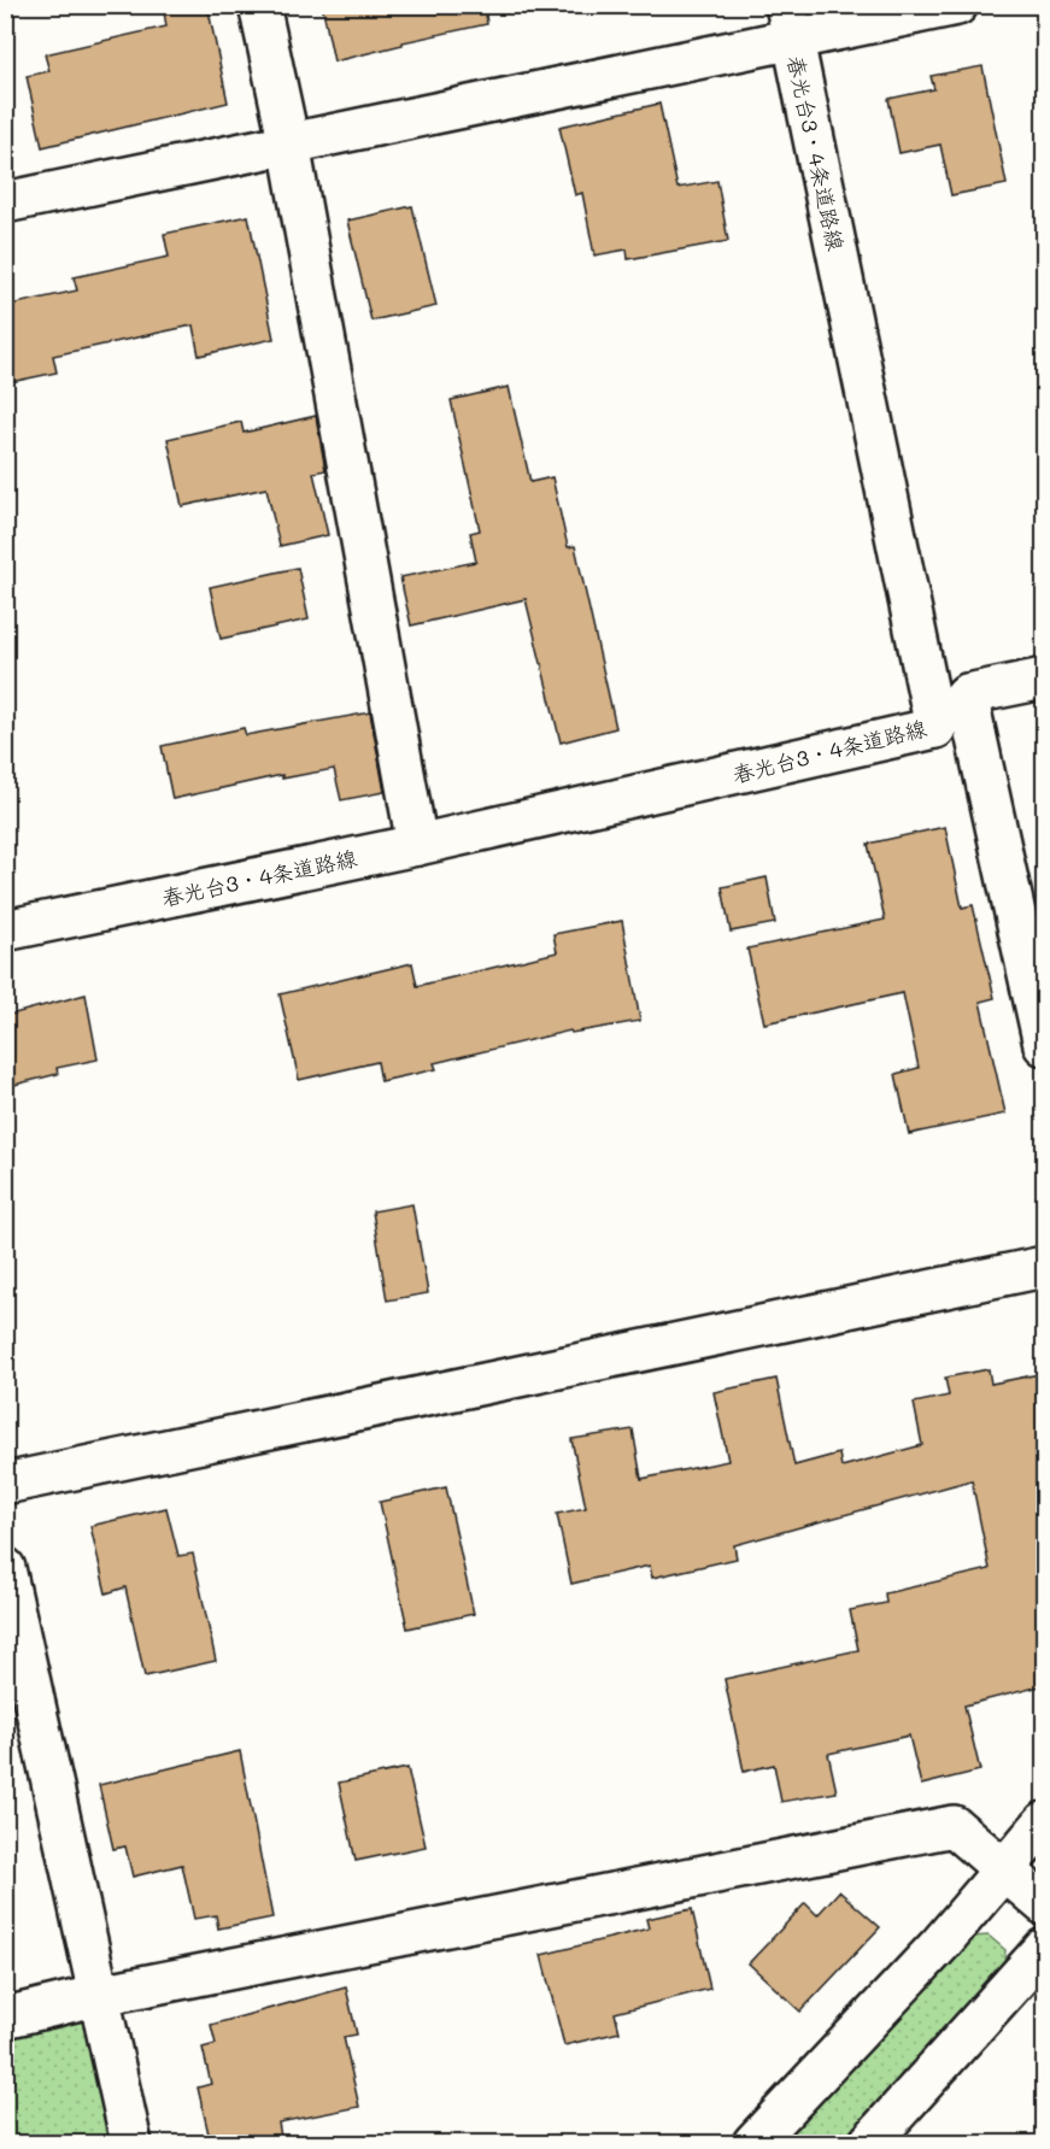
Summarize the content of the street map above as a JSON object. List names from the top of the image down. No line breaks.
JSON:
{"streets":{"street":["春光台3・4条道路線"]}}
